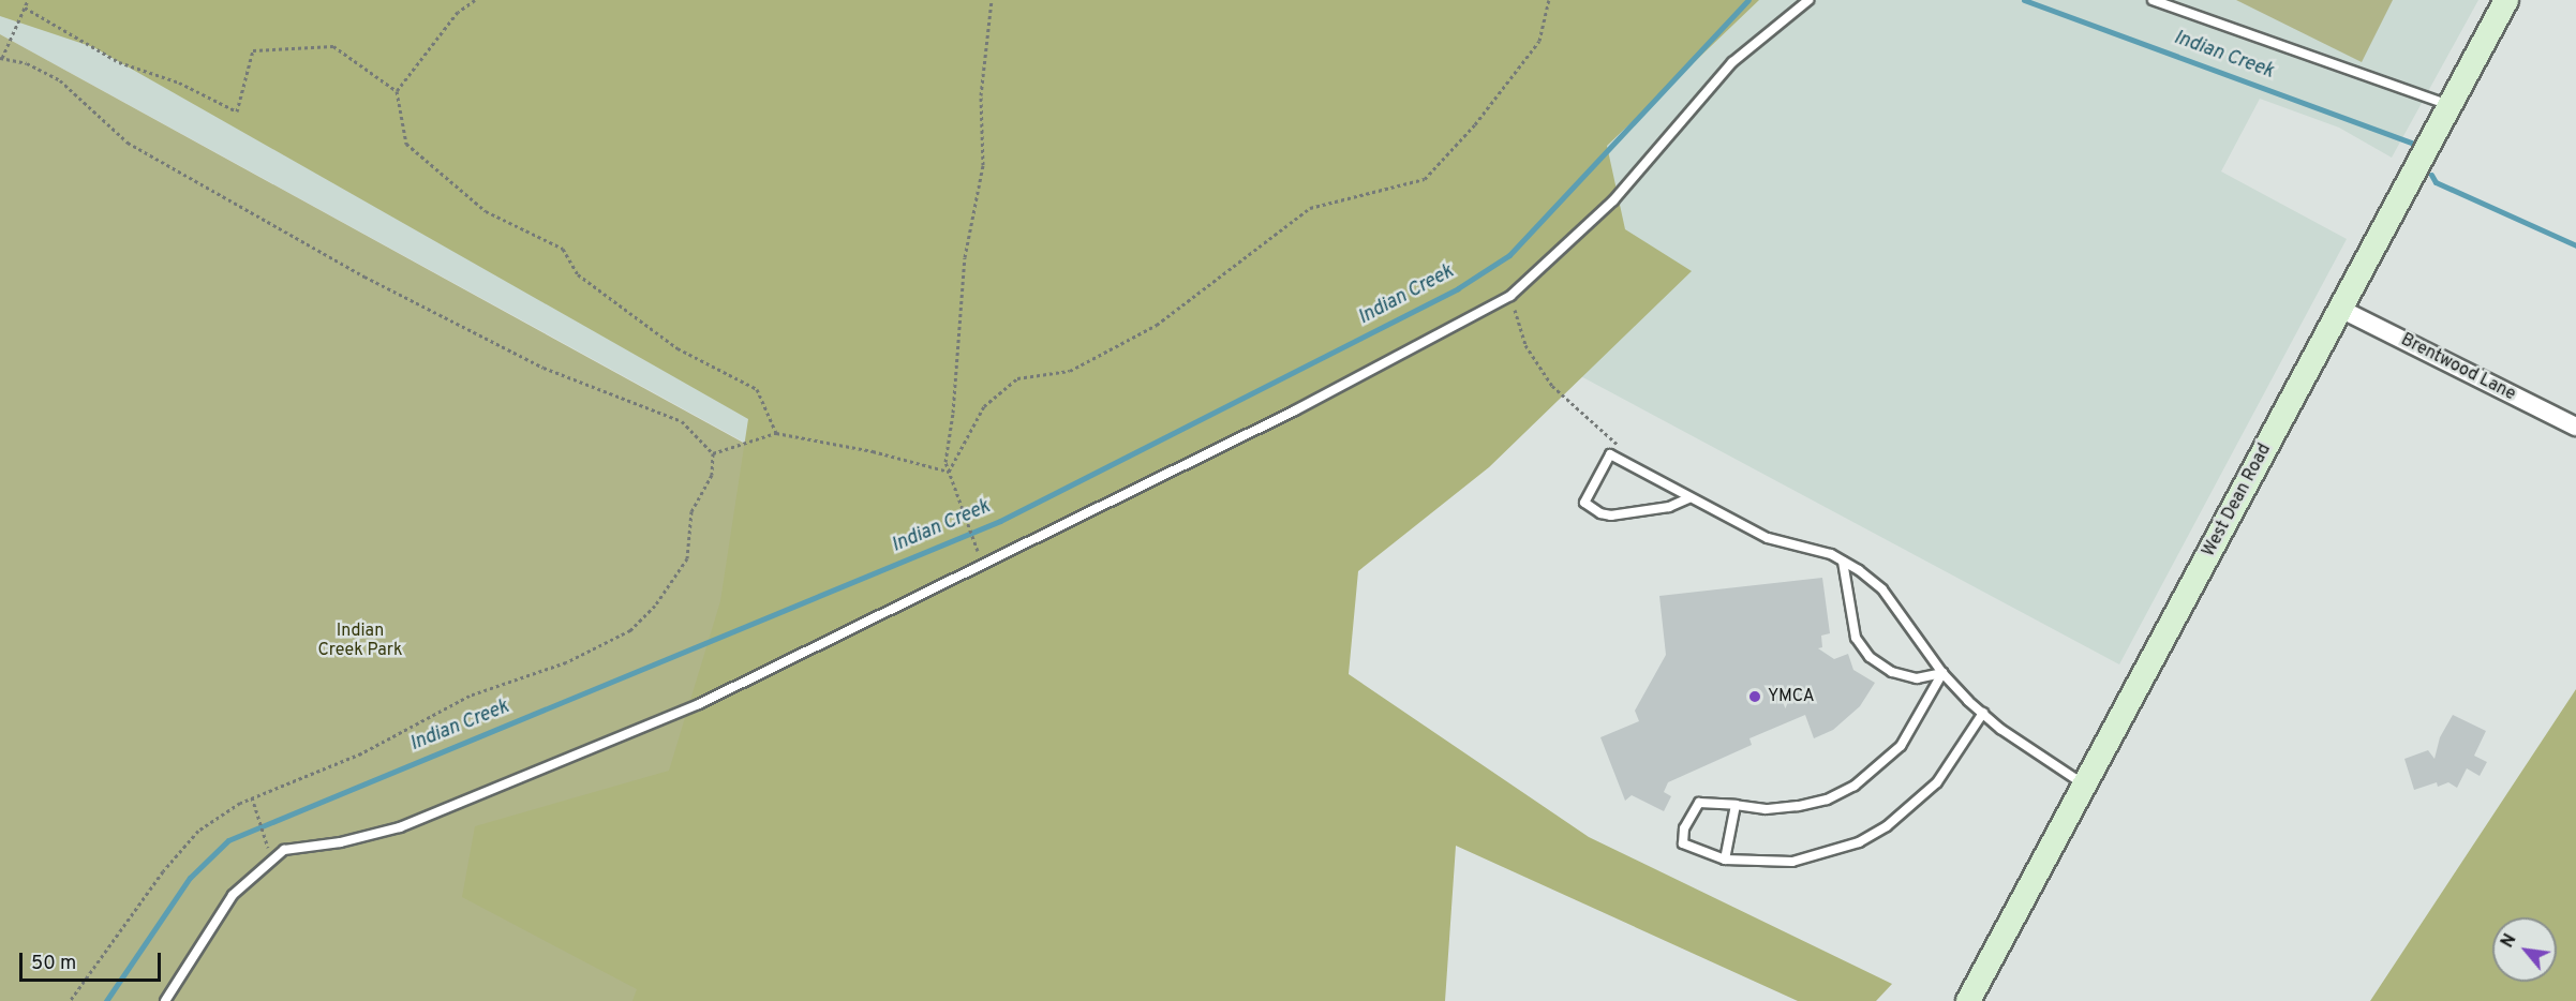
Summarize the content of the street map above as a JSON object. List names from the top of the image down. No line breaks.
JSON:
{"streets":{"street":["Brentwood Lane","West Dean Road"]},"crossings":[["Brentwood Lane","West Dean Road"]],"water":["Indian Creek"],"parks":["Indian Creek Park"],"places":["YMCA"],"scale_bar":"50 m","north":"top left"}
